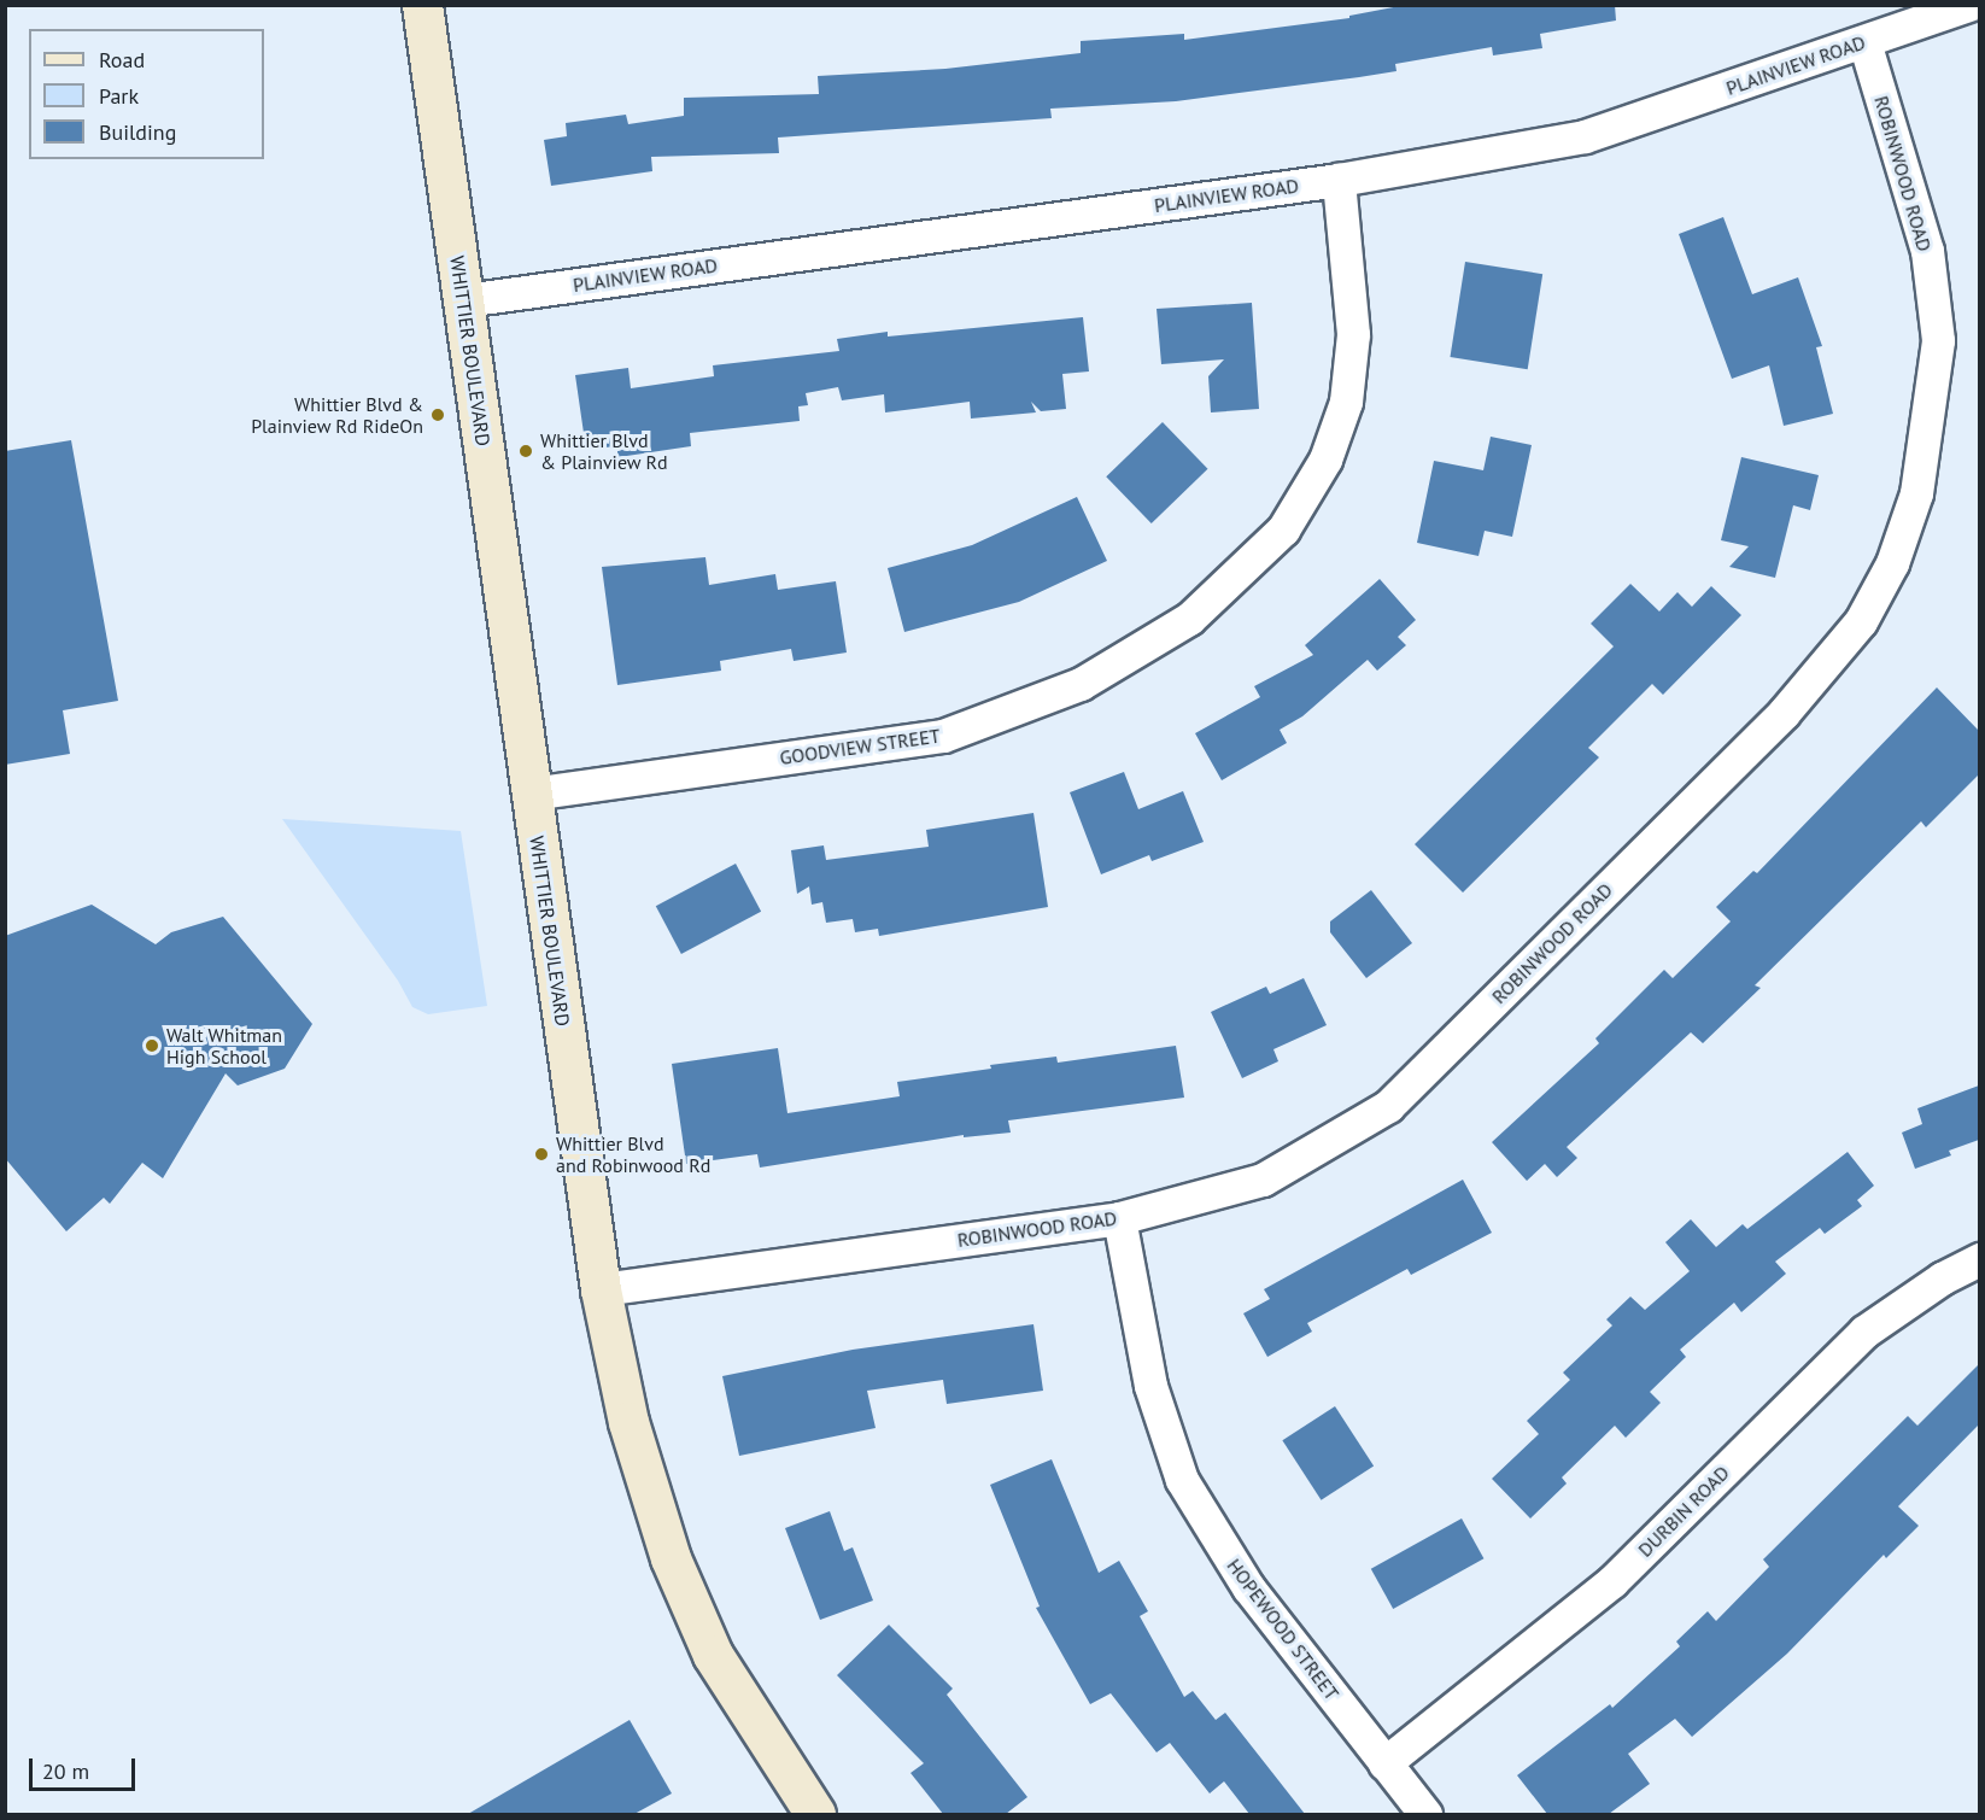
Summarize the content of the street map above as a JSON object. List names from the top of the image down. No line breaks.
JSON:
{"streets":{"street":["PLAINVIEW ROAD","ROBINWOOD ROAD","WHITTIER BOULEVARD","GOODVIEW STREET","DURBIN ROAD","HOPEWOOD STREET"]},"crossings":[["PLAINVIEW ROAD","ROBINWOOD ROAD"],["PLAINVIEW ROAD","WHITTIER BOULEVARD"],["PLAINVIEW ROAD","GOODVIEW STREET"],["ROBINWOOD ROAD","WHITTIER BOULEVARD"],["ROBINWOOD ROAD","HOPEWOOD STREET"],["WHITTIER BOULEVARD","GOODVIEW STREET"],["DURBIN ROAD","HOPEWOOD STREET"]],"places":["Whittier Blvd & Plainview Rd RideOn","Whittier Blvd & Plainview Rd","Walt Whitman High School","Whittier Blvd and Robinwood Rd"],"legend":["Road","Park","Building"],"scale_bar":"20 m"}
